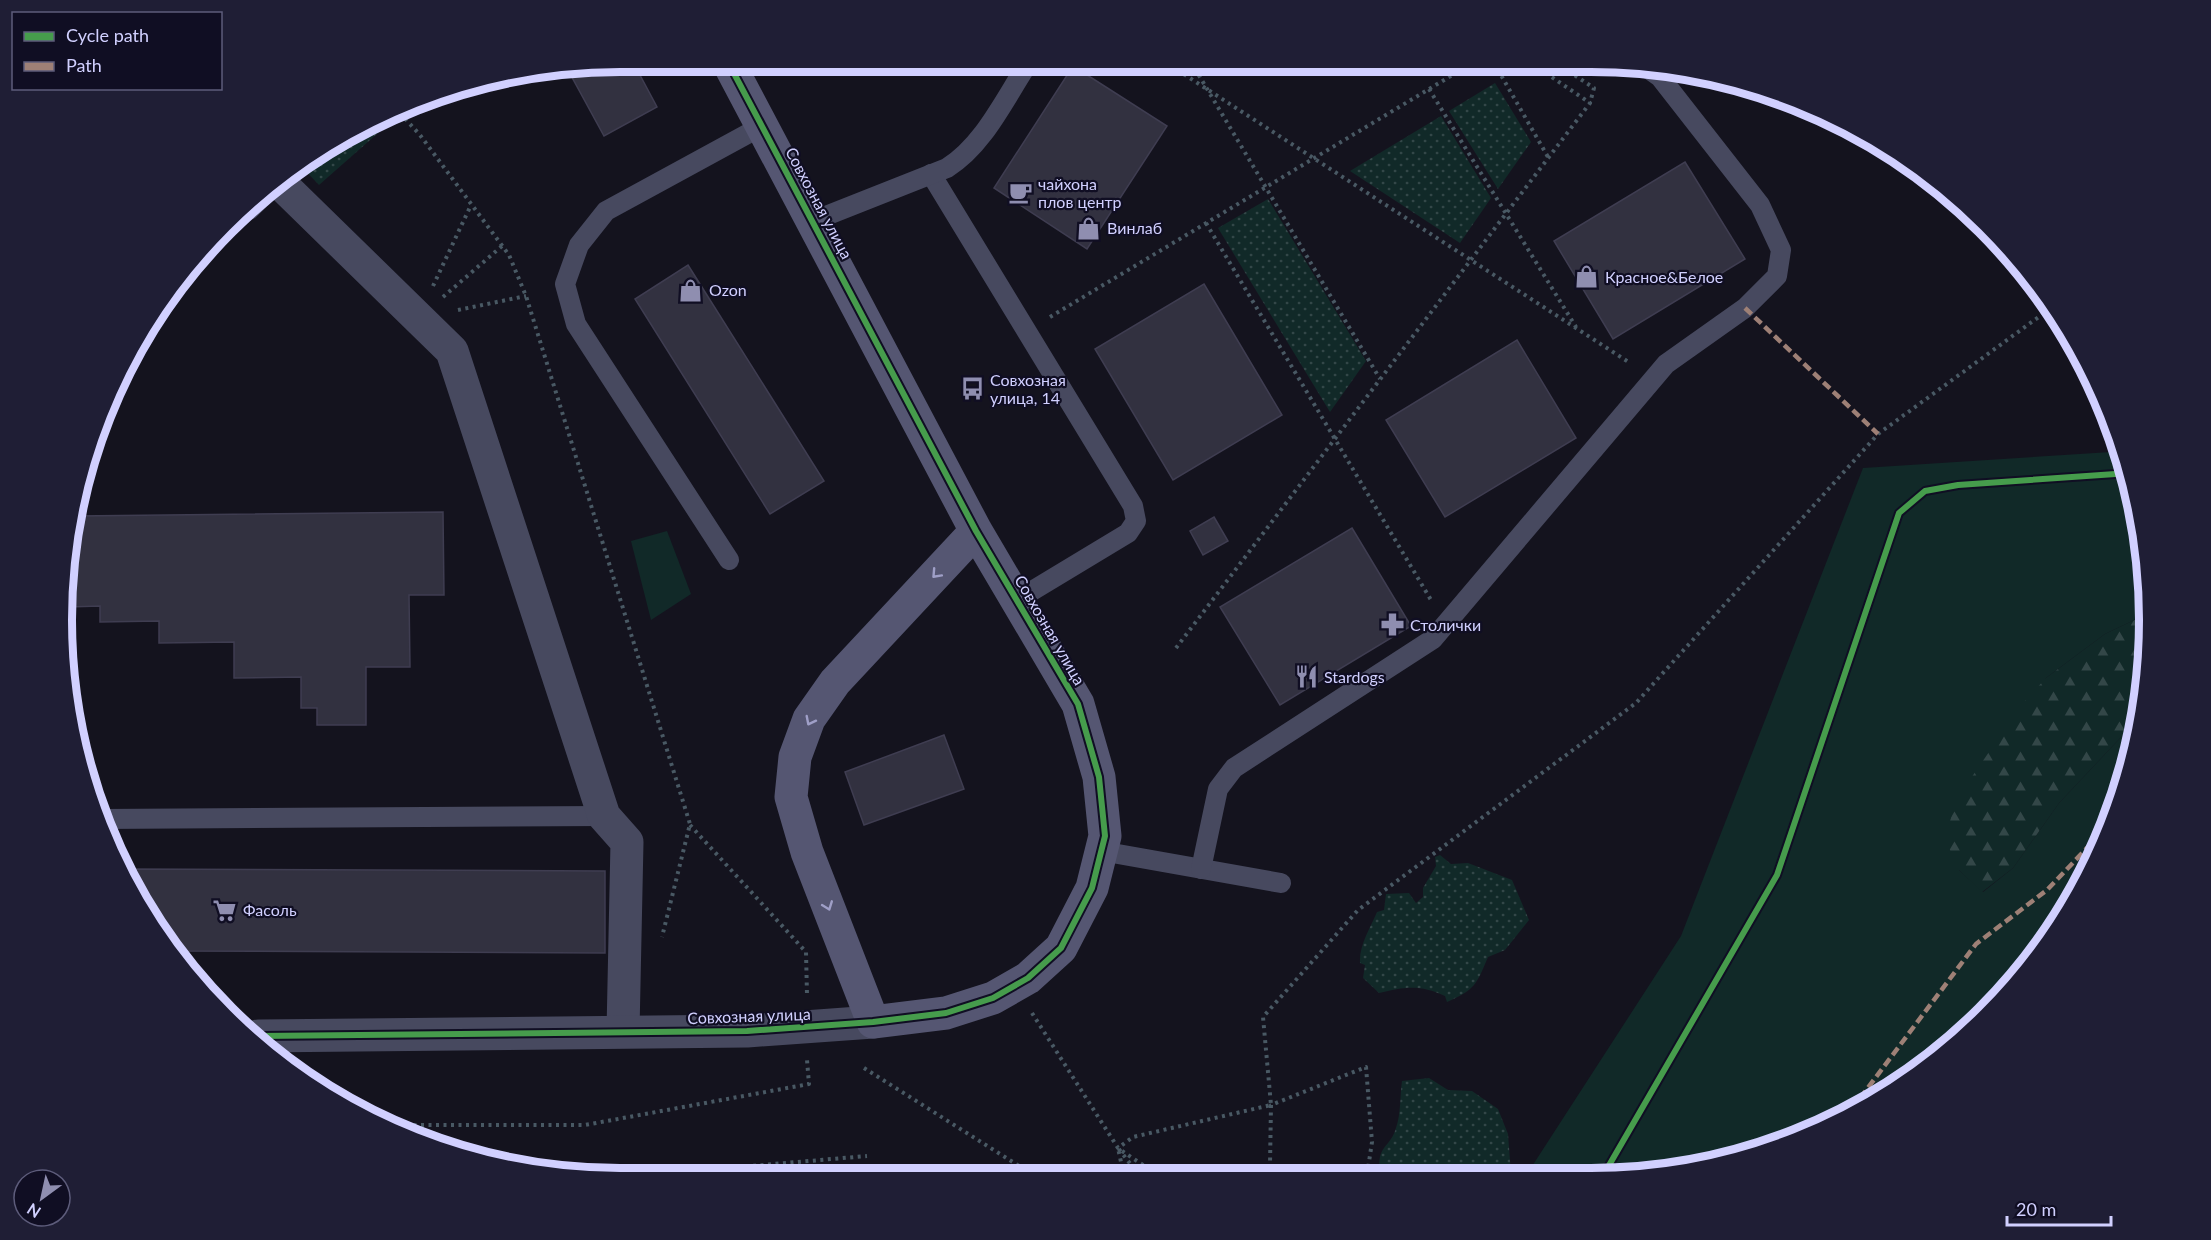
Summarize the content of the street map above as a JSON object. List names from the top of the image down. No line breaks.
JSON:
{"streets":{"street":["Совхозная улица"]},"places":{"cafe":["чайхона плов центр"],"shop":["Винлаб","Красное&Белое","Ozon"],"bus stop":["Совхозная улица, 14"],"pharmacy":["Столички"],"restaurant":["Stardogs"],"supermarket":["Фасоль"]},"legend":["Cycle path","Path"],"scale_bar":"20 m","north":"bottom left"}
